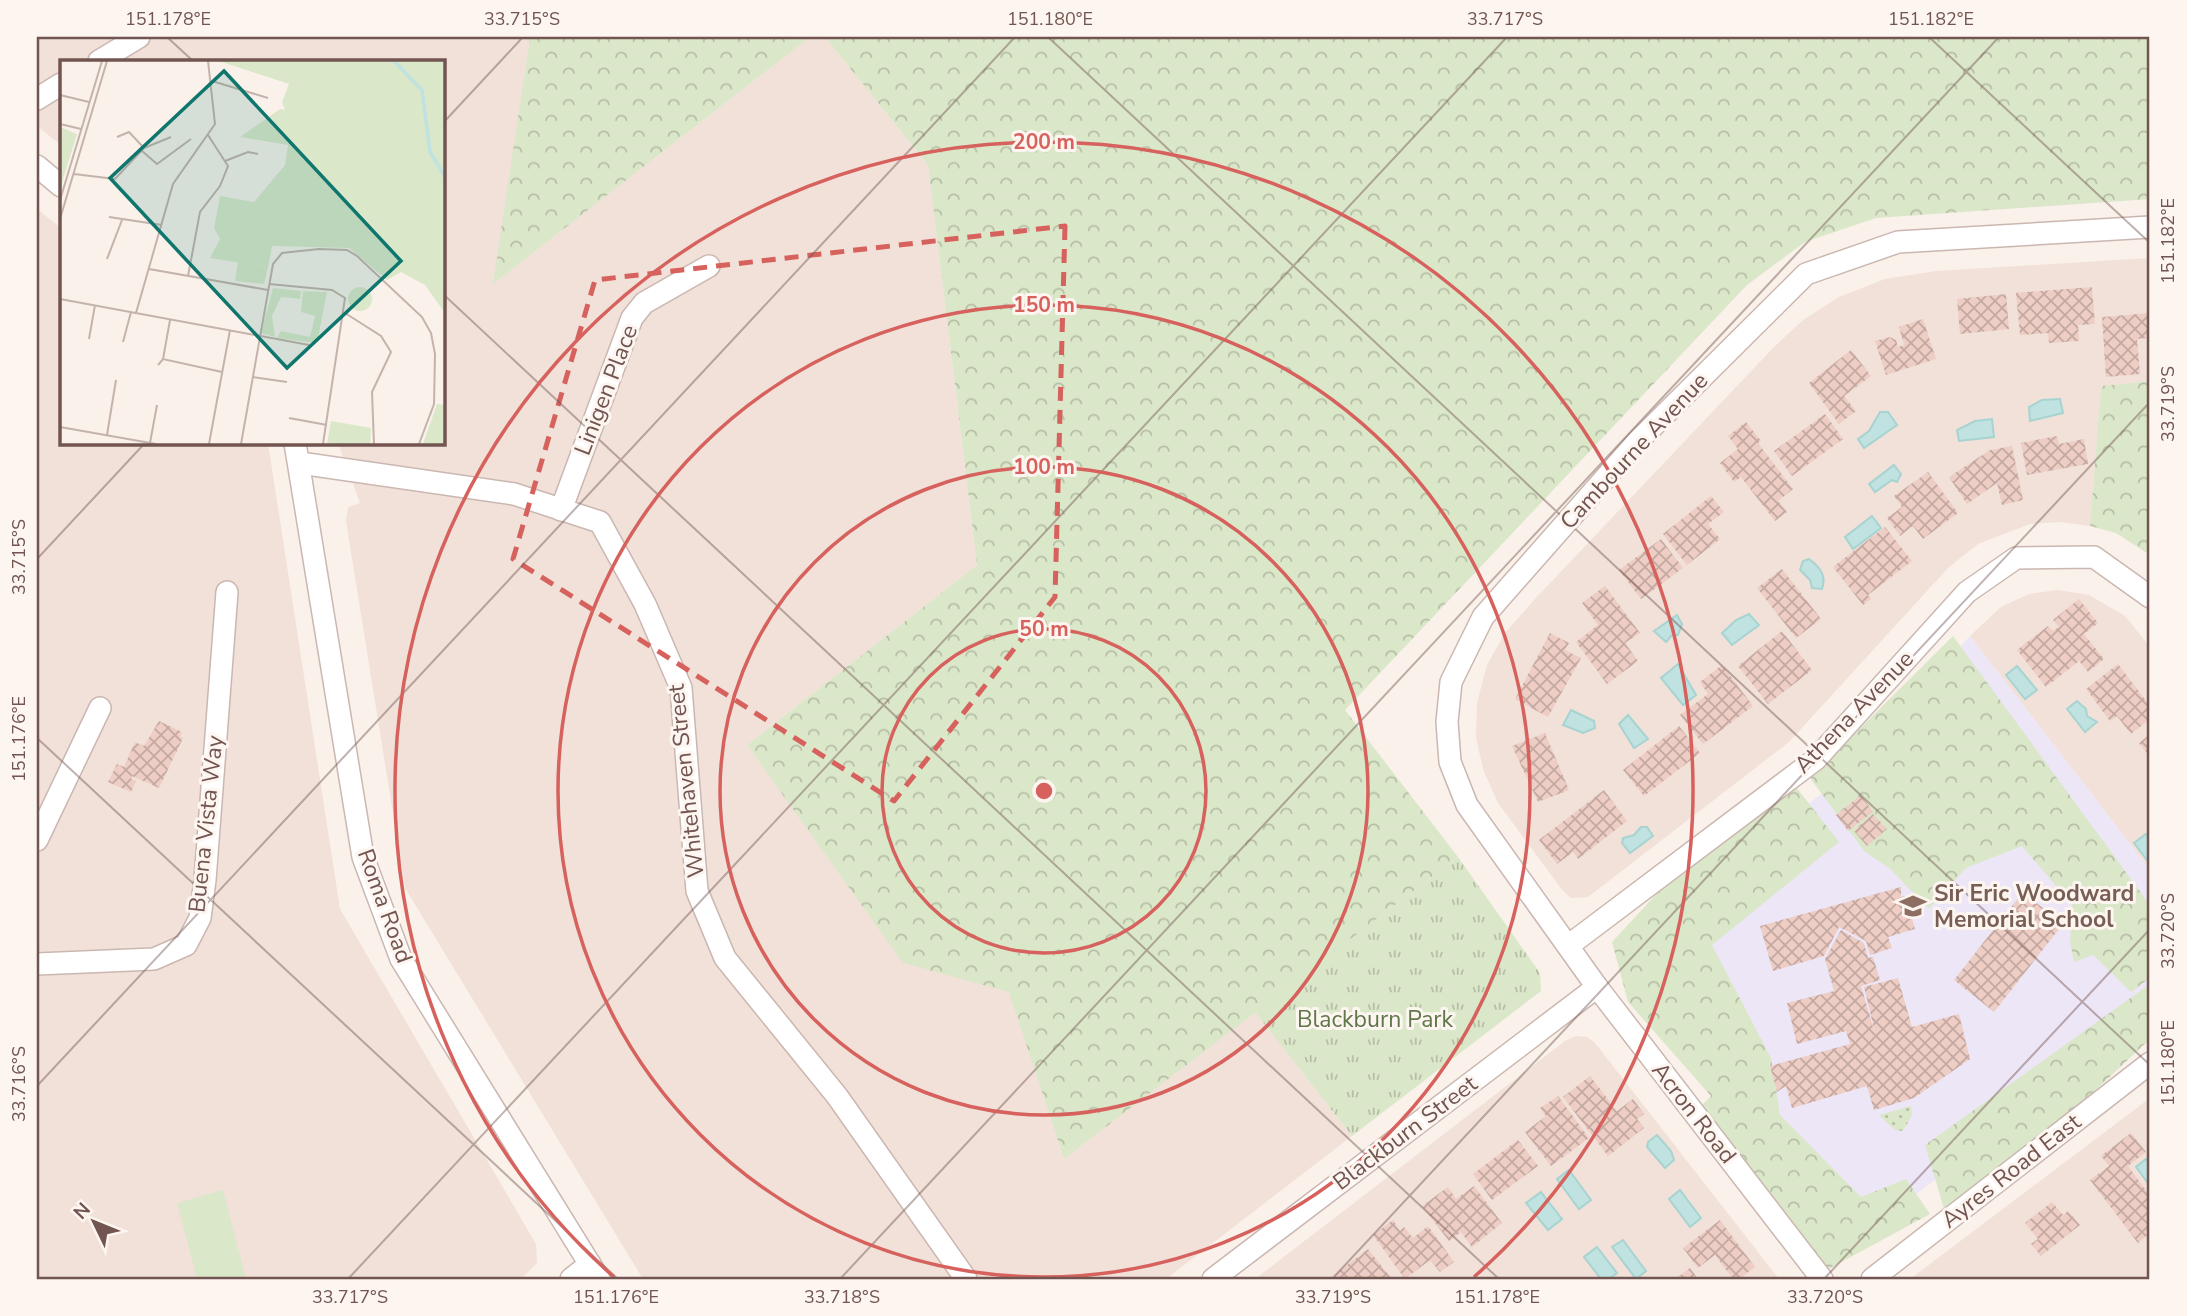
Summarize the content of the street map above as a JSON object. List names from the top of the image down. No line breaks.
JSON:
{"streets":{"street":["Linigen Place","Cambourne Avenue","Athena Avenue","Whitehaven Street","Buena Vista Way","Roma Road","Acron Road","Blackburn Street","Ayres Road East"]},"crossings":[["Linigen Place","Whitehaven Street"],["Cambourne Avenue","Athena Avenue"],["Cambourne Avenue","Acron Road"],["Athena Avenue","Acron Road"],["Whitehaven Street","Roma Road"],["Acron Road","Blackburn Street"]],"parks":["Blackburn Park"],"places":{"school or university":["Sir Eric Woodward Memorial School"]},"north":"top left","coordinates":["151.178°E","33.715°S","151.180°E","33.717°S","151.182°E","33.719°S","151.176°E","33.720°S","33.716°S","33.718°S"],"rings":["200 m","150 m","100 m","50 m"]}
